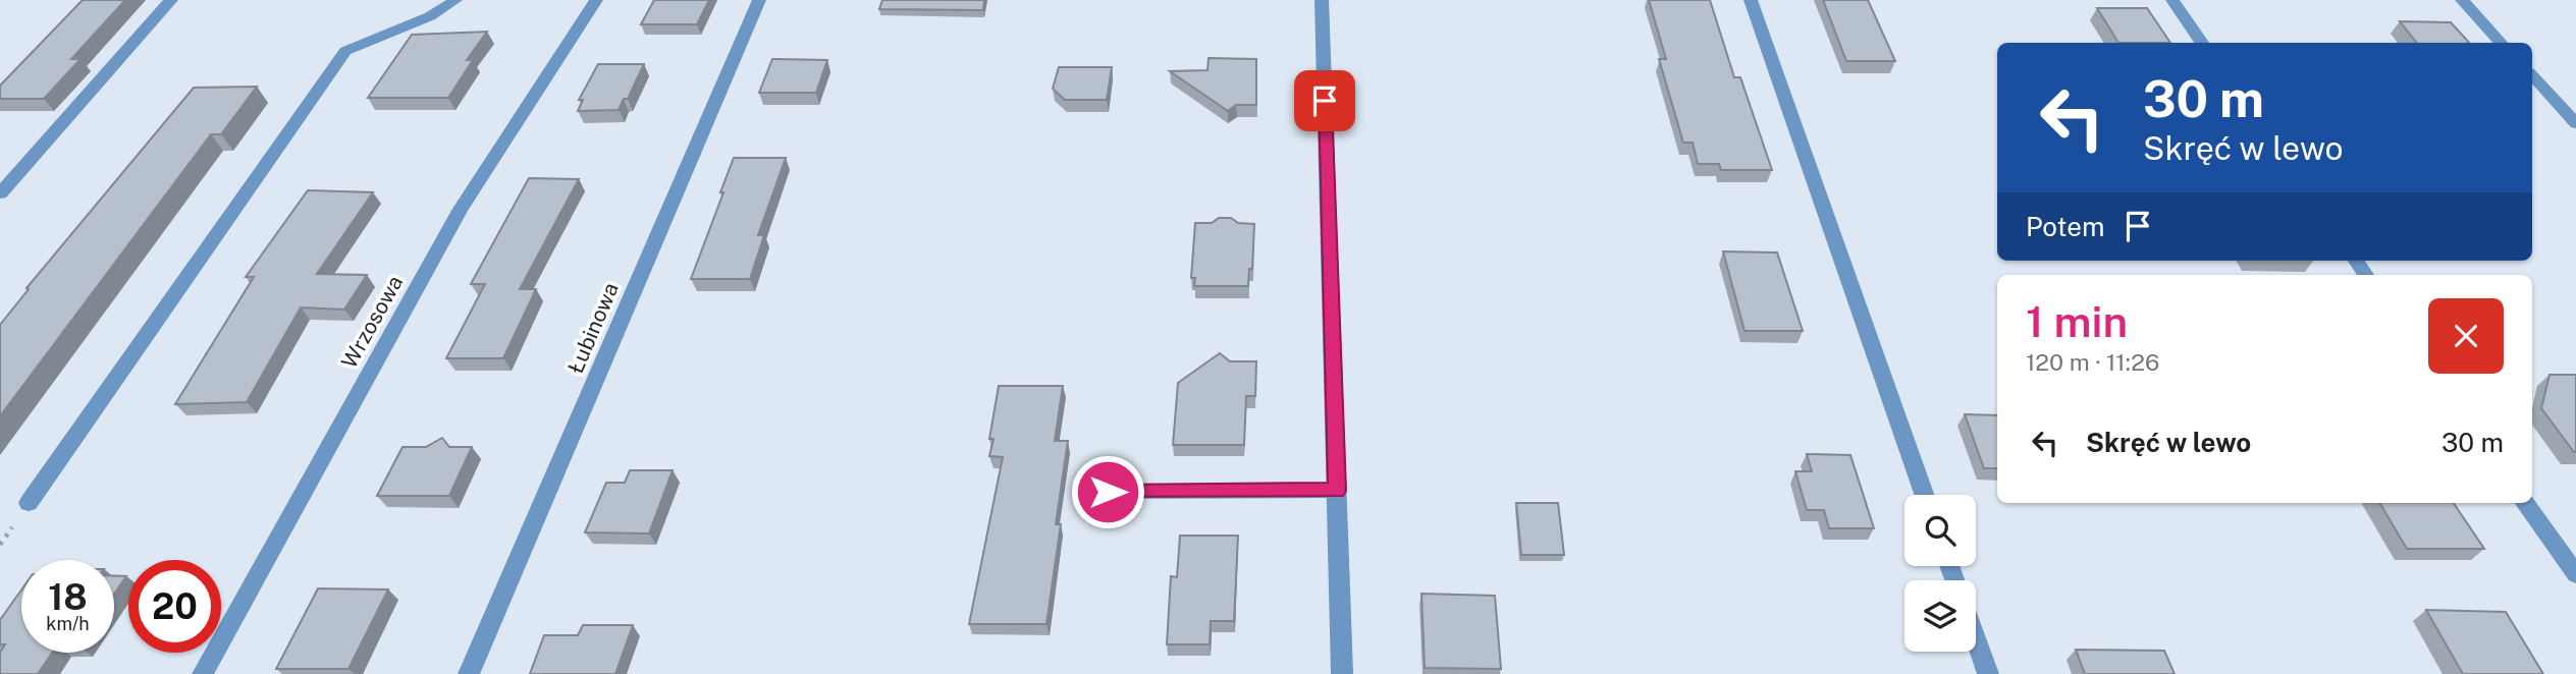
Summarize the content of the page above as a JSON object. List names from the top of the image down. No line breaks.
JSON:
{"streets":{"street":["Wrzosowa","Łubinowa"]},"page":{"turn":["30 m","Skręć w lewo"],"then":"Potem","heading":["1 min","120 m · 11:26"],"list":[{"name":"Skręć w lewo","value":"30 m"}],"speed":"18 km/h","limit":"20"}}
